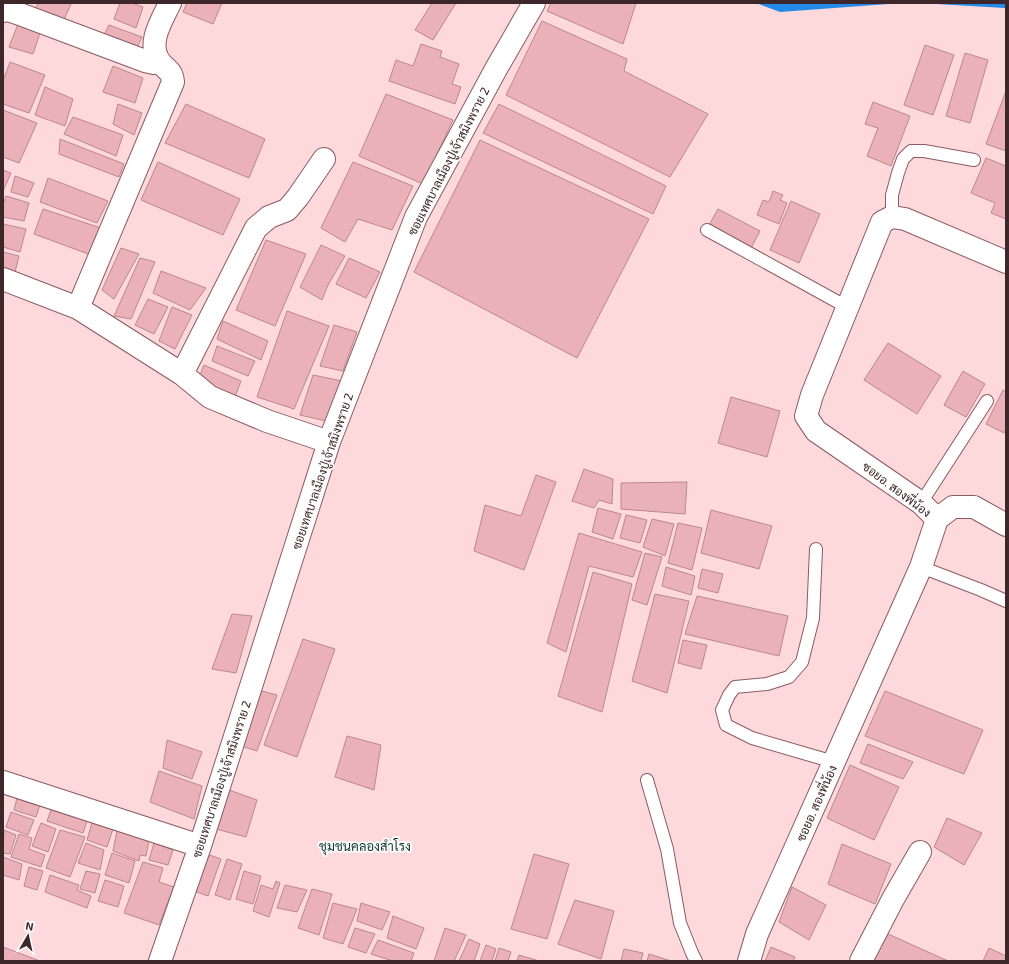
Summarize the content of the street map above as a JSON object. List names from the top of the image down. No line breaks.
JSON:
{"streets":{"street":["ซอยเทศบาลเมืองปู่เจ้าสมิงพราย 2","ซอยอ. สองพี่น้อง"]},"districts":["ชุมชนคลองสำโรง"],"north":"top"}
